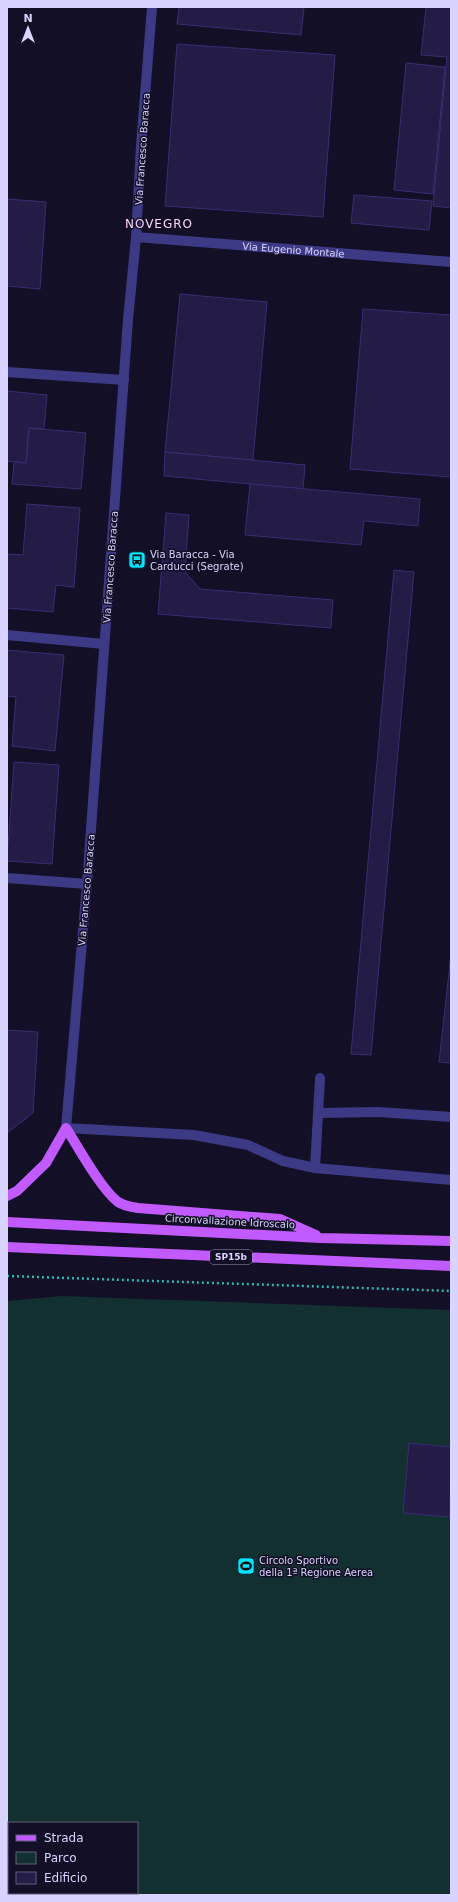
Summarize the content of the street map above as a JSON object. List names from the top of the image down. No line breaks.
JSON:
{"streets":{"main road":["Circonvallazione Idroscalo","SP15b"],"street":["Via Francesco Baracca","Via Eugenio Montale"]},"crossings":[["Via Francesco Baracca","Via Eugenio Montale"]],"districts":["NOVEGRO"],"places":{"bus stop":["Via Baracca - Via Carducci (Segrate)"],"sports":["Circolo Sportivo della 1ª Regione Aerea"]},"legend":["Strada","Parco","Edificio"],"north":"top"}
